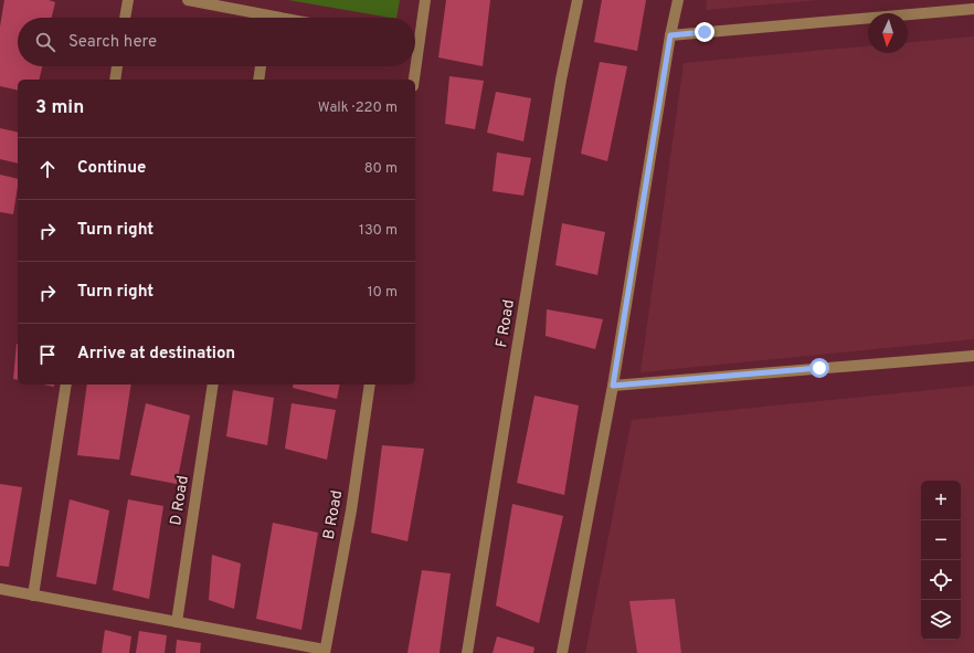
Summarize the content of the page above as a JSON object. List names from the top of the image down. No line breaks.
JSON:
{"streets":{"street":["F Road","D Road","B Road"]},"north":"bottom","page":{"search":"Search here","heading":["3 min","Walk · 220 m"],"list":[["Continue","80 m"],["Turn right","130 m"],["Turn right","10 m"],"Arrive at destination"],"map_buttons":["+","−"]}}
